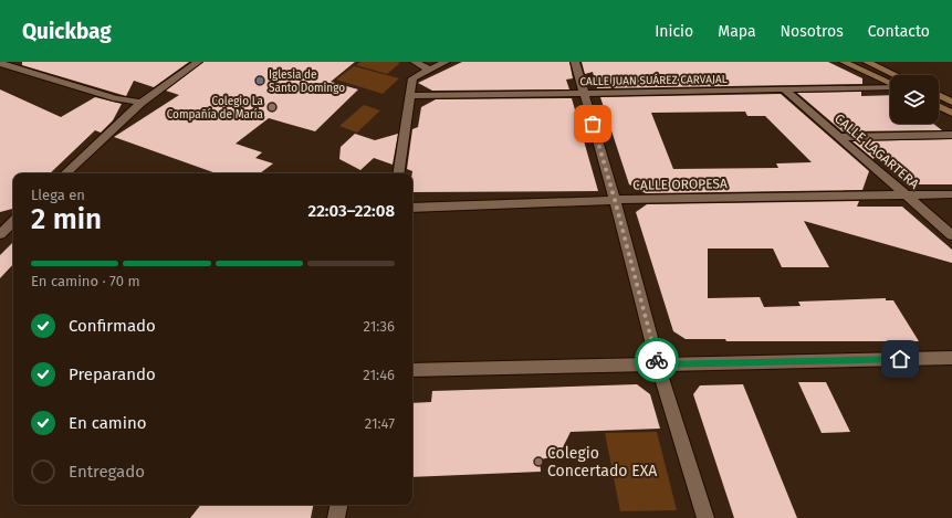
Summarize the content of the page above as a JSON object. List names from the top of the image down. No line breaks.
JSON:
{"streets":{"street":["CALLE JUAN SUÁREZ CARVAJAL","CALLE LAGARTERA","CALLE OROPESA"]},"crossings":[["CALLE JUAN SUÁREZ CARVAJAL","CALLE LAGARTERA"],["CALLE LAGARTERA","CALLE OROPESA"]],"places":["Iglesia de Santo Domingo","Colegio La Compañía de María","Colegio Concertado EXA"],"page":{"header":"Quickbag","nav":["Inicio","Mapa","Nosotros","Contacto"],"heading":["2 min","Llega en","22:03–22:08"],"bar":"En camino · 70 m","list":[["Confirmado","21:36"],["Preparando","21:46"],["En camino","21:47"],"Entregado"]}}
